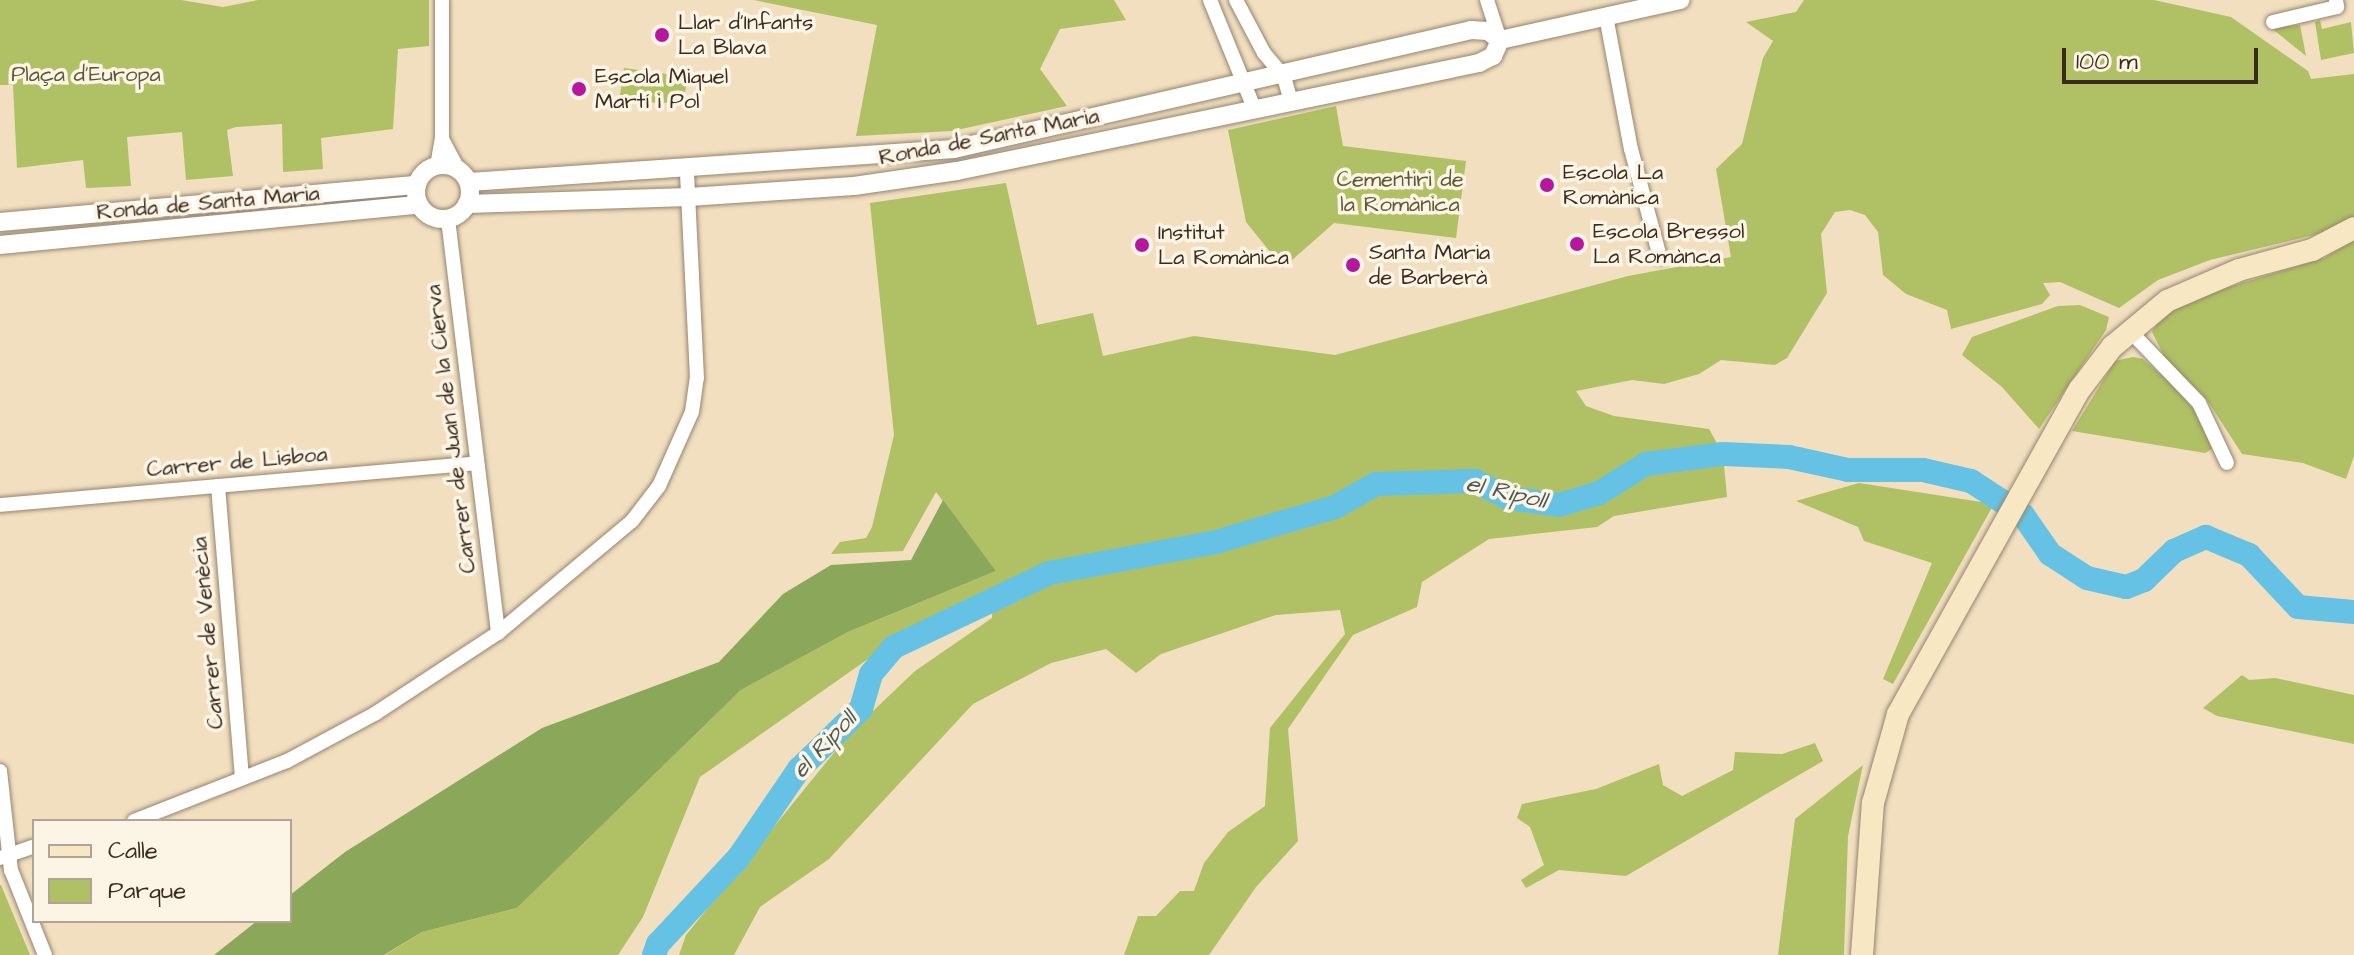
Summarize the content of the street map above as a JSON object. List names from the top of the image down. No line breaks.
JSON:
{"streets":{"street":["Ronda de Santa Maria","Carrer de Juan de la Cierva","Carrer de Lisboa","Carrer de Venècia"]},"crossings":[["Ronda de Santa Maria","Carrer de Juan de la Cierva"],["Carrer de Juan de la Cierva","Carrer de Lisboa"],["Carrer de Lisboa","Carrer de Venècia"]],"water":["el Ripoll"],"parks":["Plaça d'Europa","Cementiri de la Romànica"],"places":["Llar d'Infants La Blava","Escola Miquel Martí i Pol","Escola La Romànica","Escola Bressol La Romànca","Institut La Romànica","Santa Maria de Barberà"],"legend":["Calle","Parque"],"scale_bar":"100 m"}
